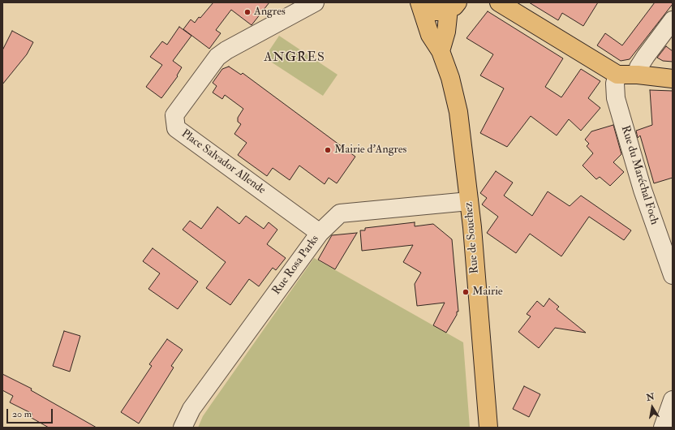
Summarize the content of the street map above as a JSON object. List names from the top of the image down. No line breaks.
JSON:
{"streets":{"main road":["Rue de Souchez"],"street":["Place Salvador Allende","Rue du Maréchal Foch","Rue Rosa Parks"]},"crossings":[["Place Salvador Allende","Rue Rosa Parks"],["Rue de Souchez","Rue Rosa Parks"]],"districts":["ANGRES"],"places":["Angres","Mairie d'Angres","Mairie"],"scale_bar":"20 m","north":"top"}
